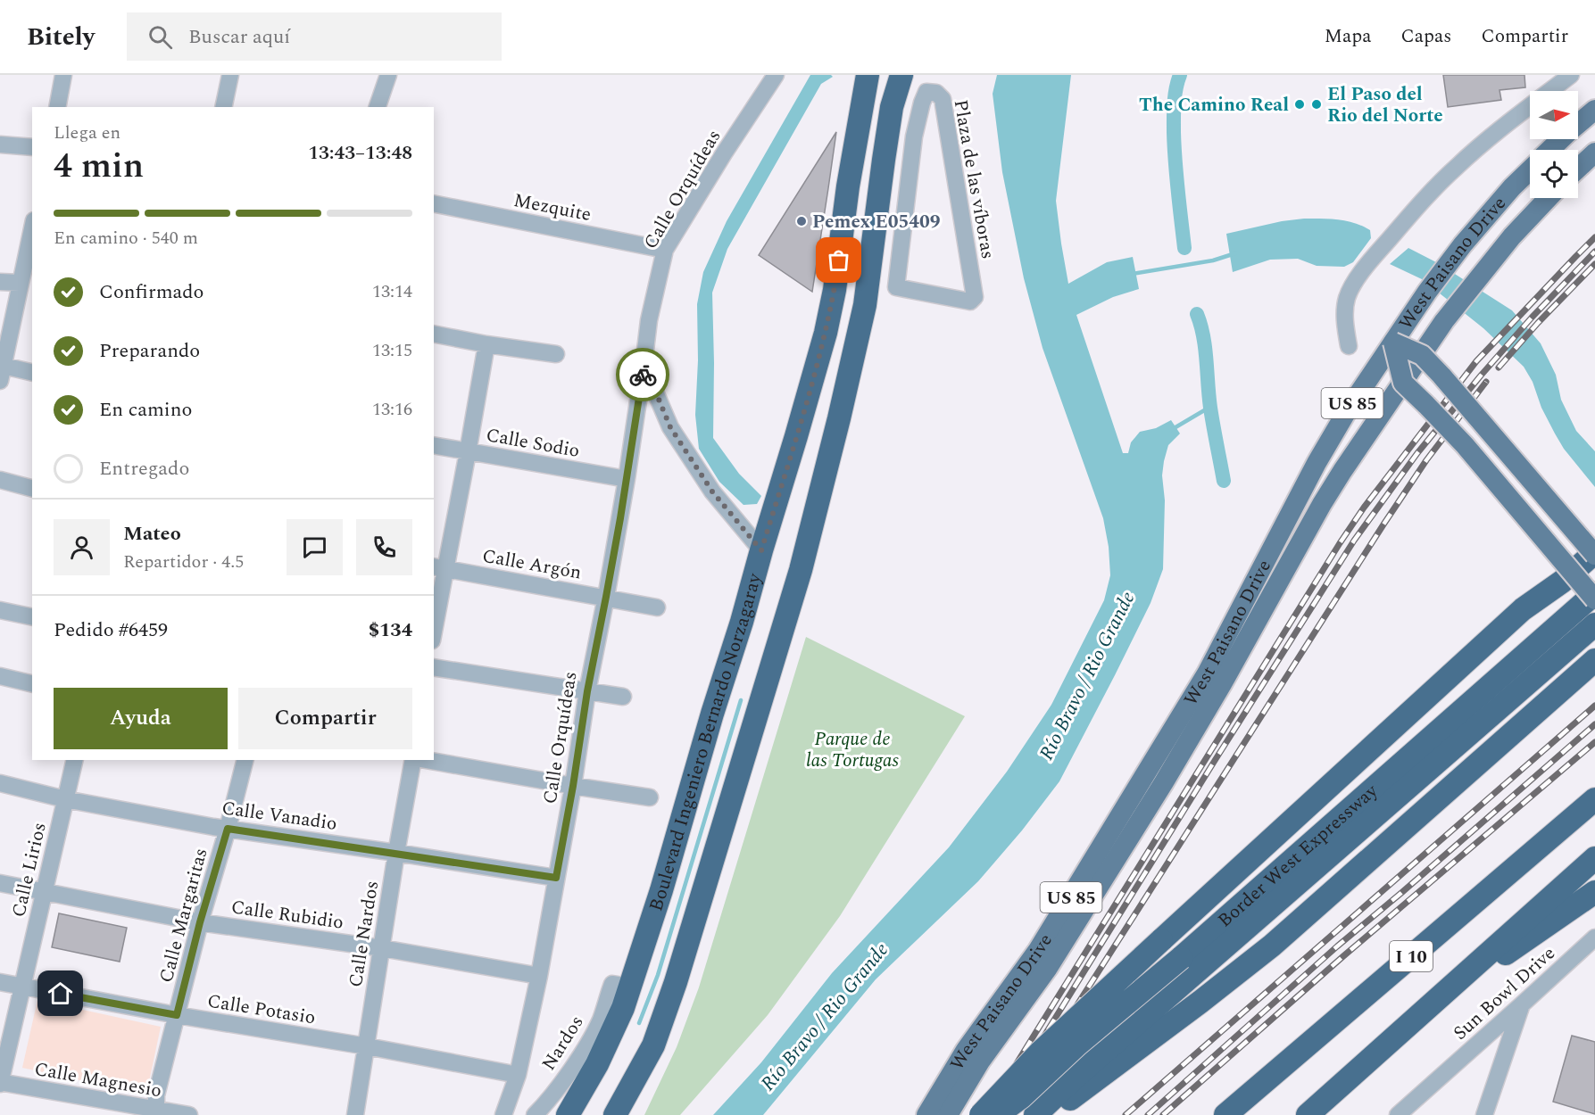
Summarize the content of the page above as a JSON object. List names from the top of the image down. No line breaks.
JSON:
{"streets":{"highway":["Boulevard Ingeniero Bernardo Norzagaray","Border West Expressway","I 10"],"main road":["West Paisano Drive","US 85"],"street":["Plaza de las víboras","Calle Orquídeas","Mezquite","Calle Sodio","Calle Argón","Calle Vanadio","Calle Lirios","Calle Rubidio","Calle Margaritas","Calle Nardos","Sun Bowl Drive","Calle Potasio","Nardos","Calle Magnesio"]},"crossings":[["Calle Orquídeas","Mezquite"],["Calle Orquídeas","Calle Sodio"],["Calle Orquídeas","Calle Argón"],["Calle Orquídeas","Boulevard Ingeniero Bernardo Norzagaray"],["Calle Orquídeas","Calle Vanadio"],["Calle Orquídeas","Calle Rubidio"],["Calle Orquídeas","Calle Potasio"],["Boulevard Ingeniero Bernardo Norzagaray","Nardos"],["Calle Vanadio","Calle Lirios"],["Calle Vanadio","Calle Margaritas"],["Calle Vanadio","Calle Nardos"],["Calle Lirios","Calle Rubidio"],["Calle Lirios","Calle Potasio"],["Calle Lirios","Calle Magnesio"],["Calle Rubidio","Calle Margaritas"],["Calle Rubidio","Calle Nardos"],["Calle Margaritas","Calle Potasio"],["Calle Margaritas","Calle Magnesio"],["Calle Nardos","Calle Potasio"]],"water":["Río Bravo / Rio Grande"],"parks":["Parque de las Tortugas"],"places":["The Camino Real","El Paso del Rio del Norte","Pemex E05409"],"north":"right","page":{"header":"Bitely","search":"Buscar aquí","nav":["Mapa","Capas","Compartir"],"heading":["4 min","Llega en","13:43–13:48"],"panel":["Mateo","Repartidor · 4.5","Pedido #6459","$134"],"bar":"En camino · 540 m","list":[["Confirmado","13:14"],["Preparando","13:15"],["En camino","13:16"],"Entregado"],"buttons":["Ayuda","Compartir"]}}
